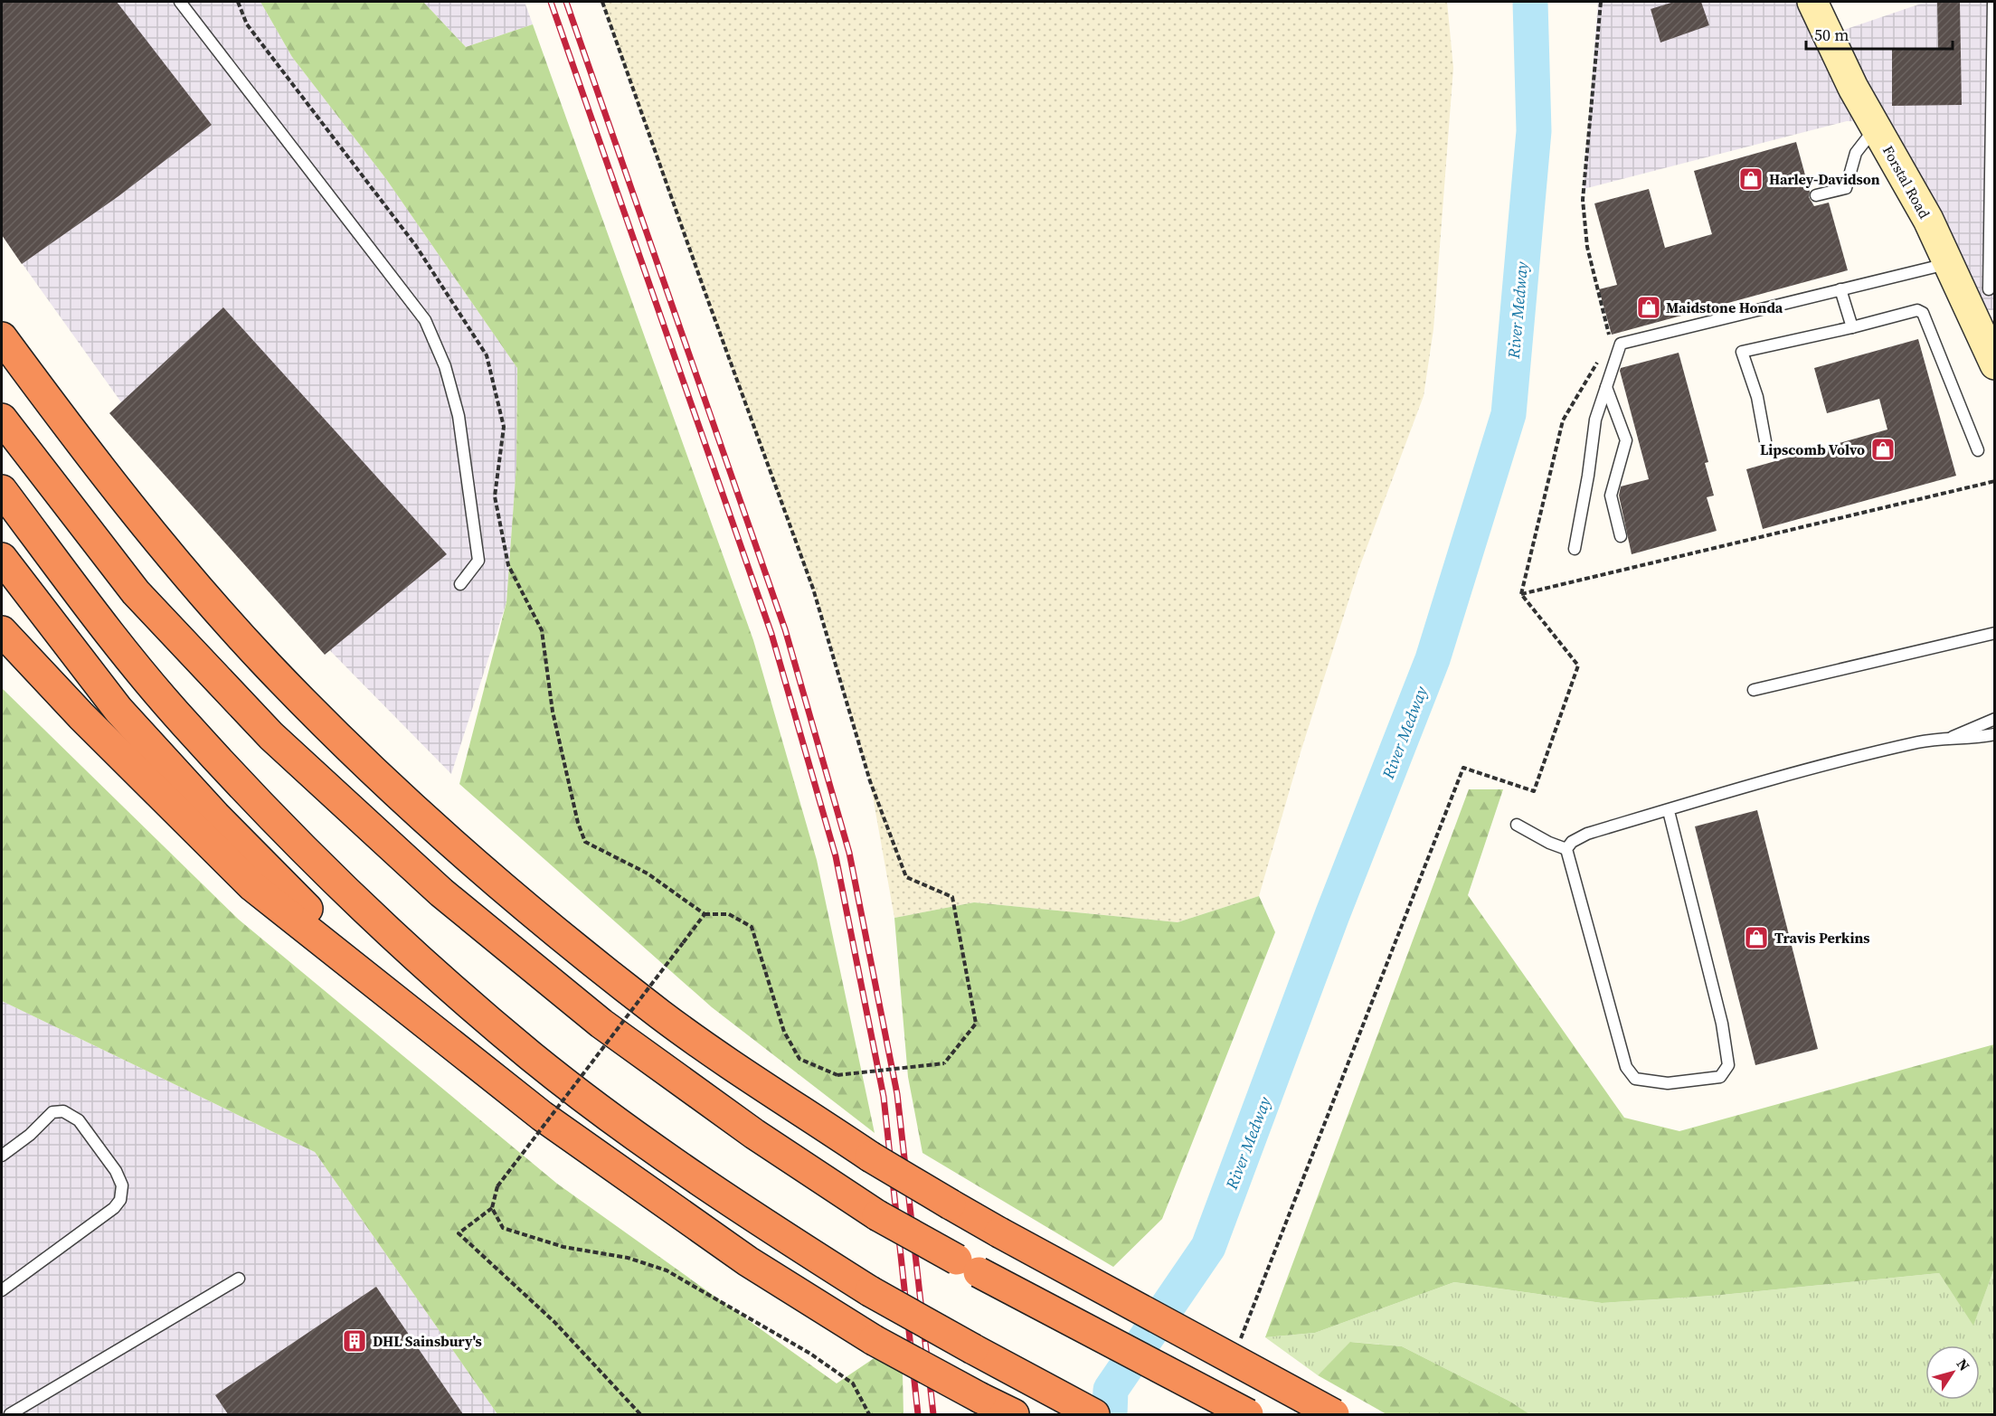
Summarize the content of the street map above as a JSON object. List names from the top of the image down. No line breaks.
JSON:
{"streets":{"street":["Forstal Road"]},"water":["River Medway"],"places":{"shop":["Harley-Davidson","Maidstone Honda","Lipscomb Volvo","Travis Perkins"],"building":["DHL Sainsbury's"]},"scale_bar":"50 m","north":"top right"}
